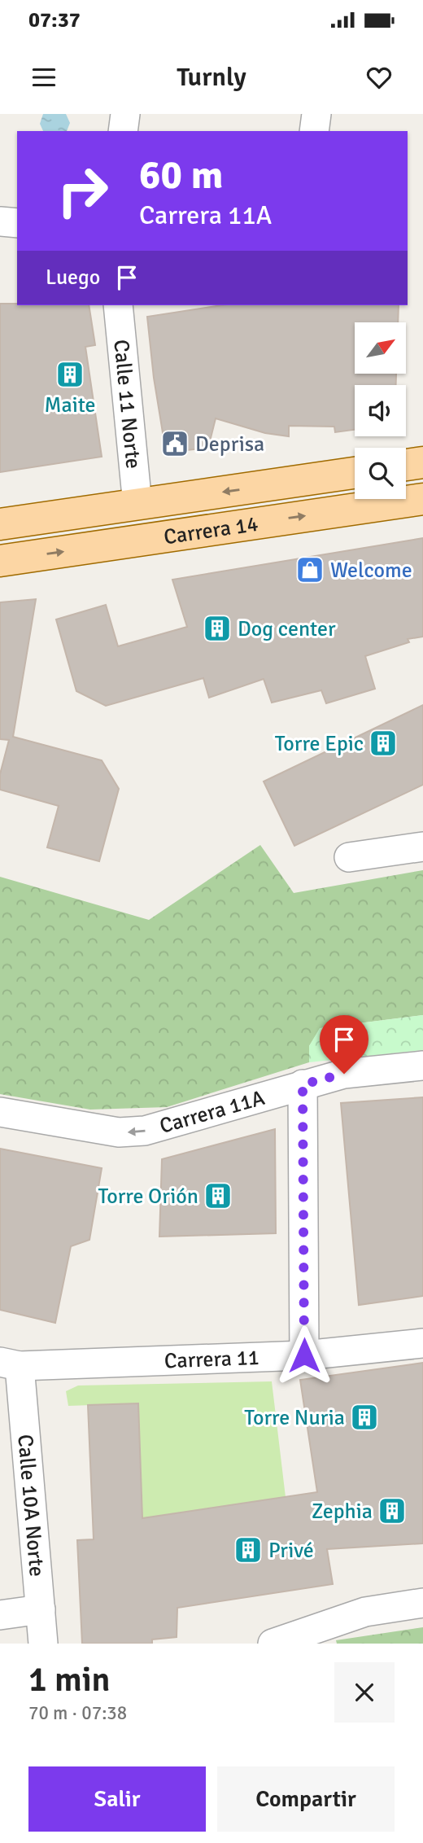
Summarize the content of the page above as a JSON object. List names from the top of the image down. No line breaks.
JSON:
{"streets":{"main road":["Carrera 14"],"street":["Calle 11 Norte","Carrera 11A","Carrera 11","Calle 10A Norte"]},"crossings":[["Calle 11 Norte","Carrera 14"],["Carrera 11","Calle 10A Norte"]],"one_way":["Carrera 11A"],"places":{"building":["Maite","Dog center","Torre Epic","Torre Orión","Torre Nuria","Zephia","Privé"],"public building":["Deprisa"],"shop":["Welcome"]},"north":"top right","page":{"status":"07:37","header":"Turnly","turn":["60 m","Carrera 11A"],"then":"Luego","heading":["1 min","70 m · 07:38"],"buttons":["Salir","Compartir"]}}
